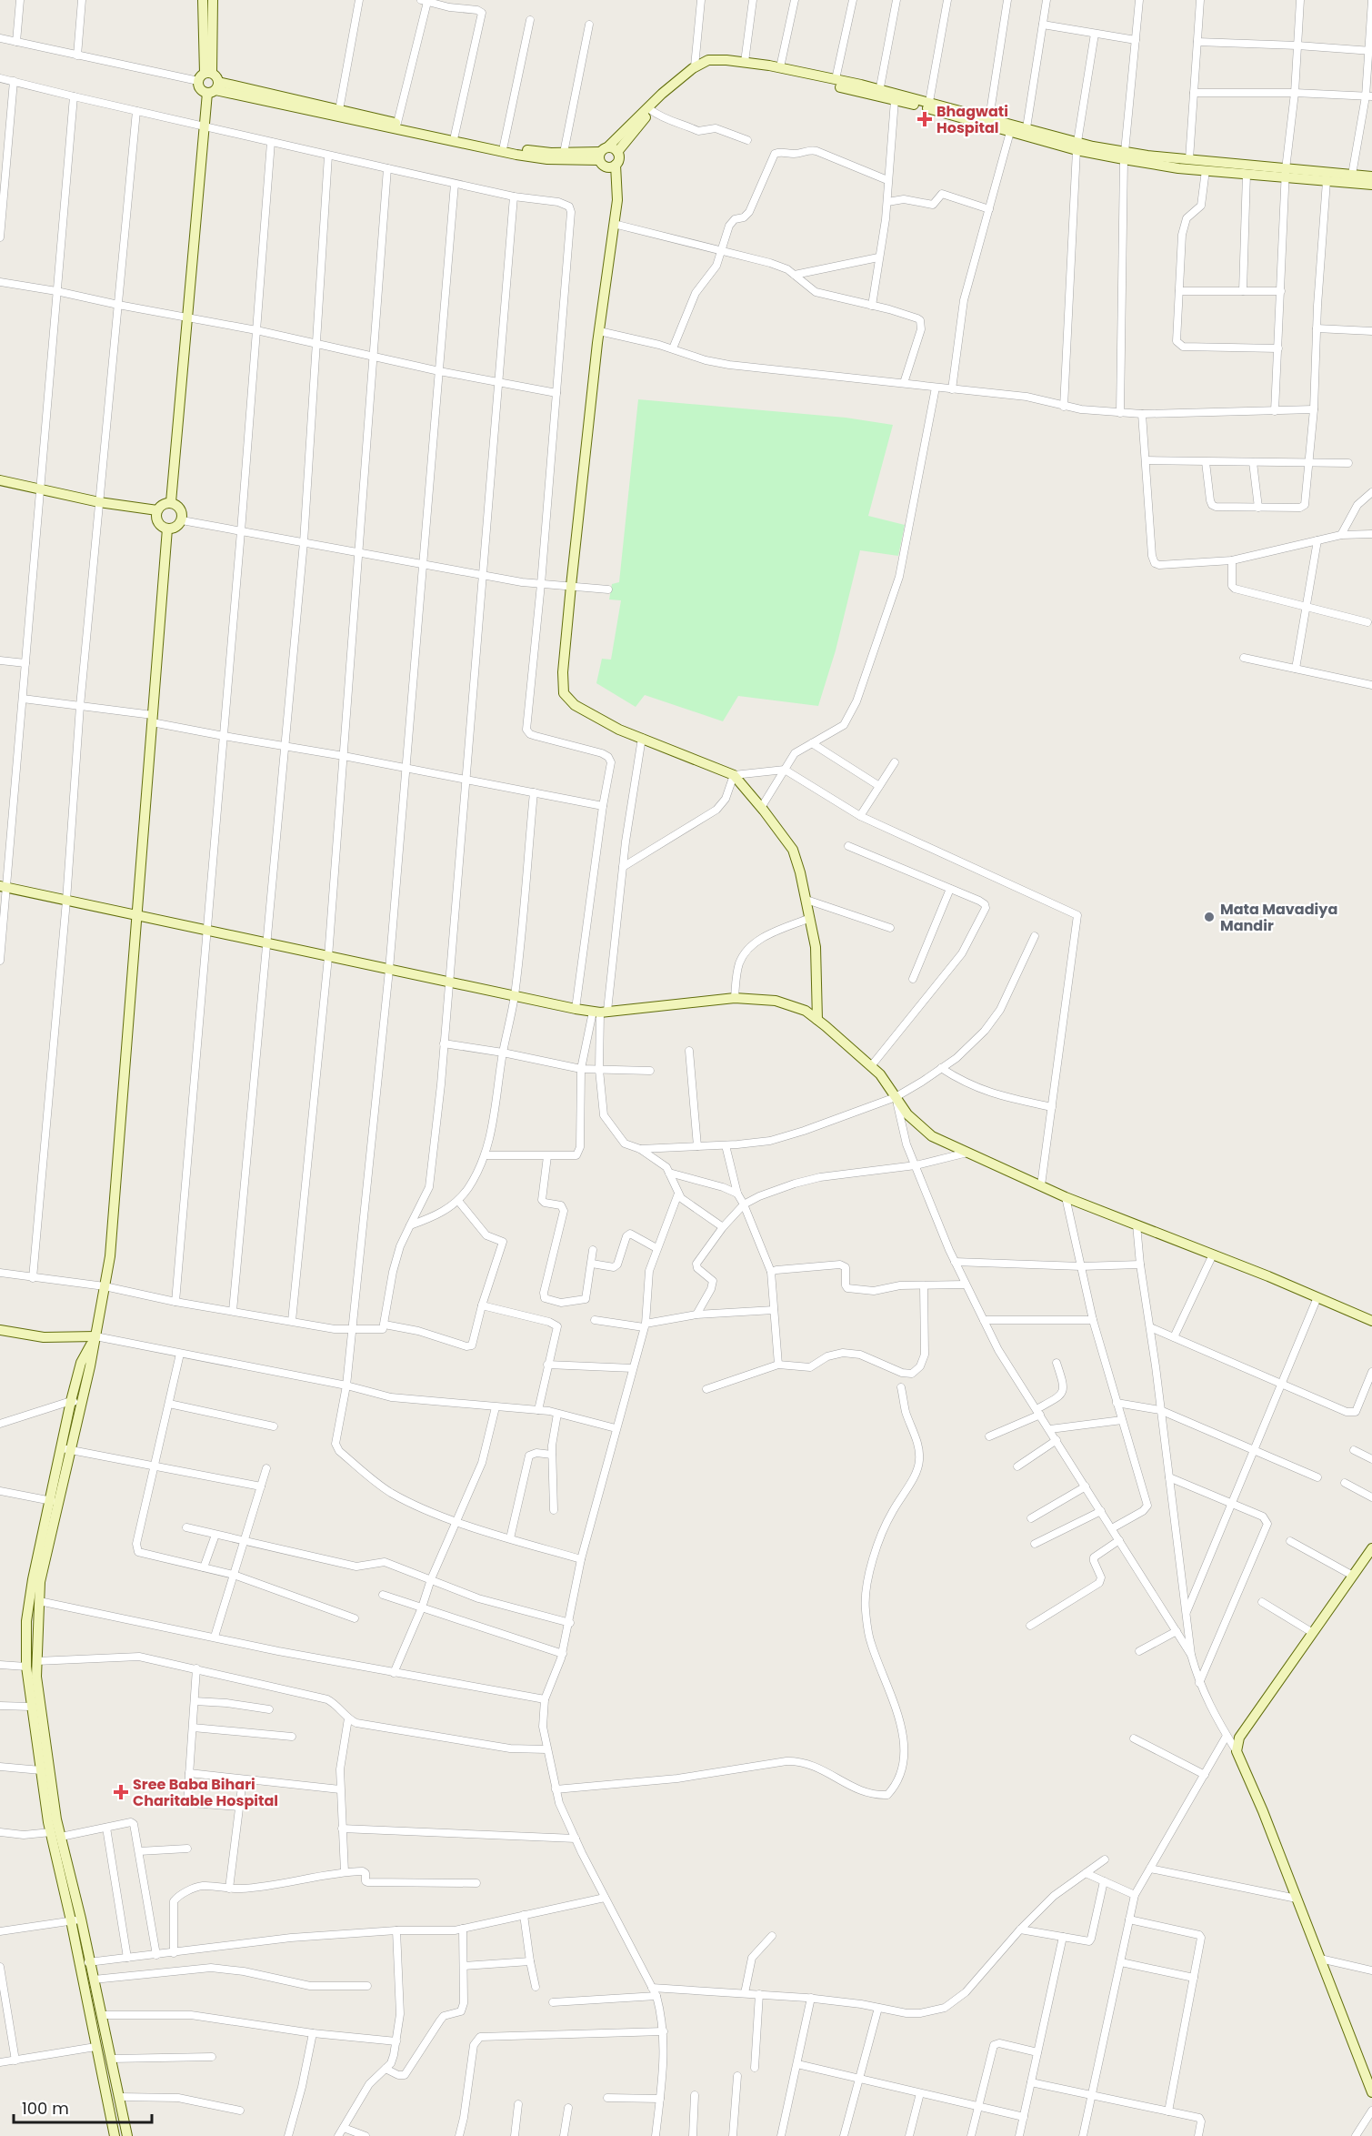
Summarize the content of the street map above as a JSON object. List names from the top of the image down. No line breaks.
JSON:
{"places":{"health":["Bhagwati Hospital","Sree Baba Bihari Charitable Hospital"],"other":["Mata Mavadiya Mandir"]},"scale_bar":"100 m"}
